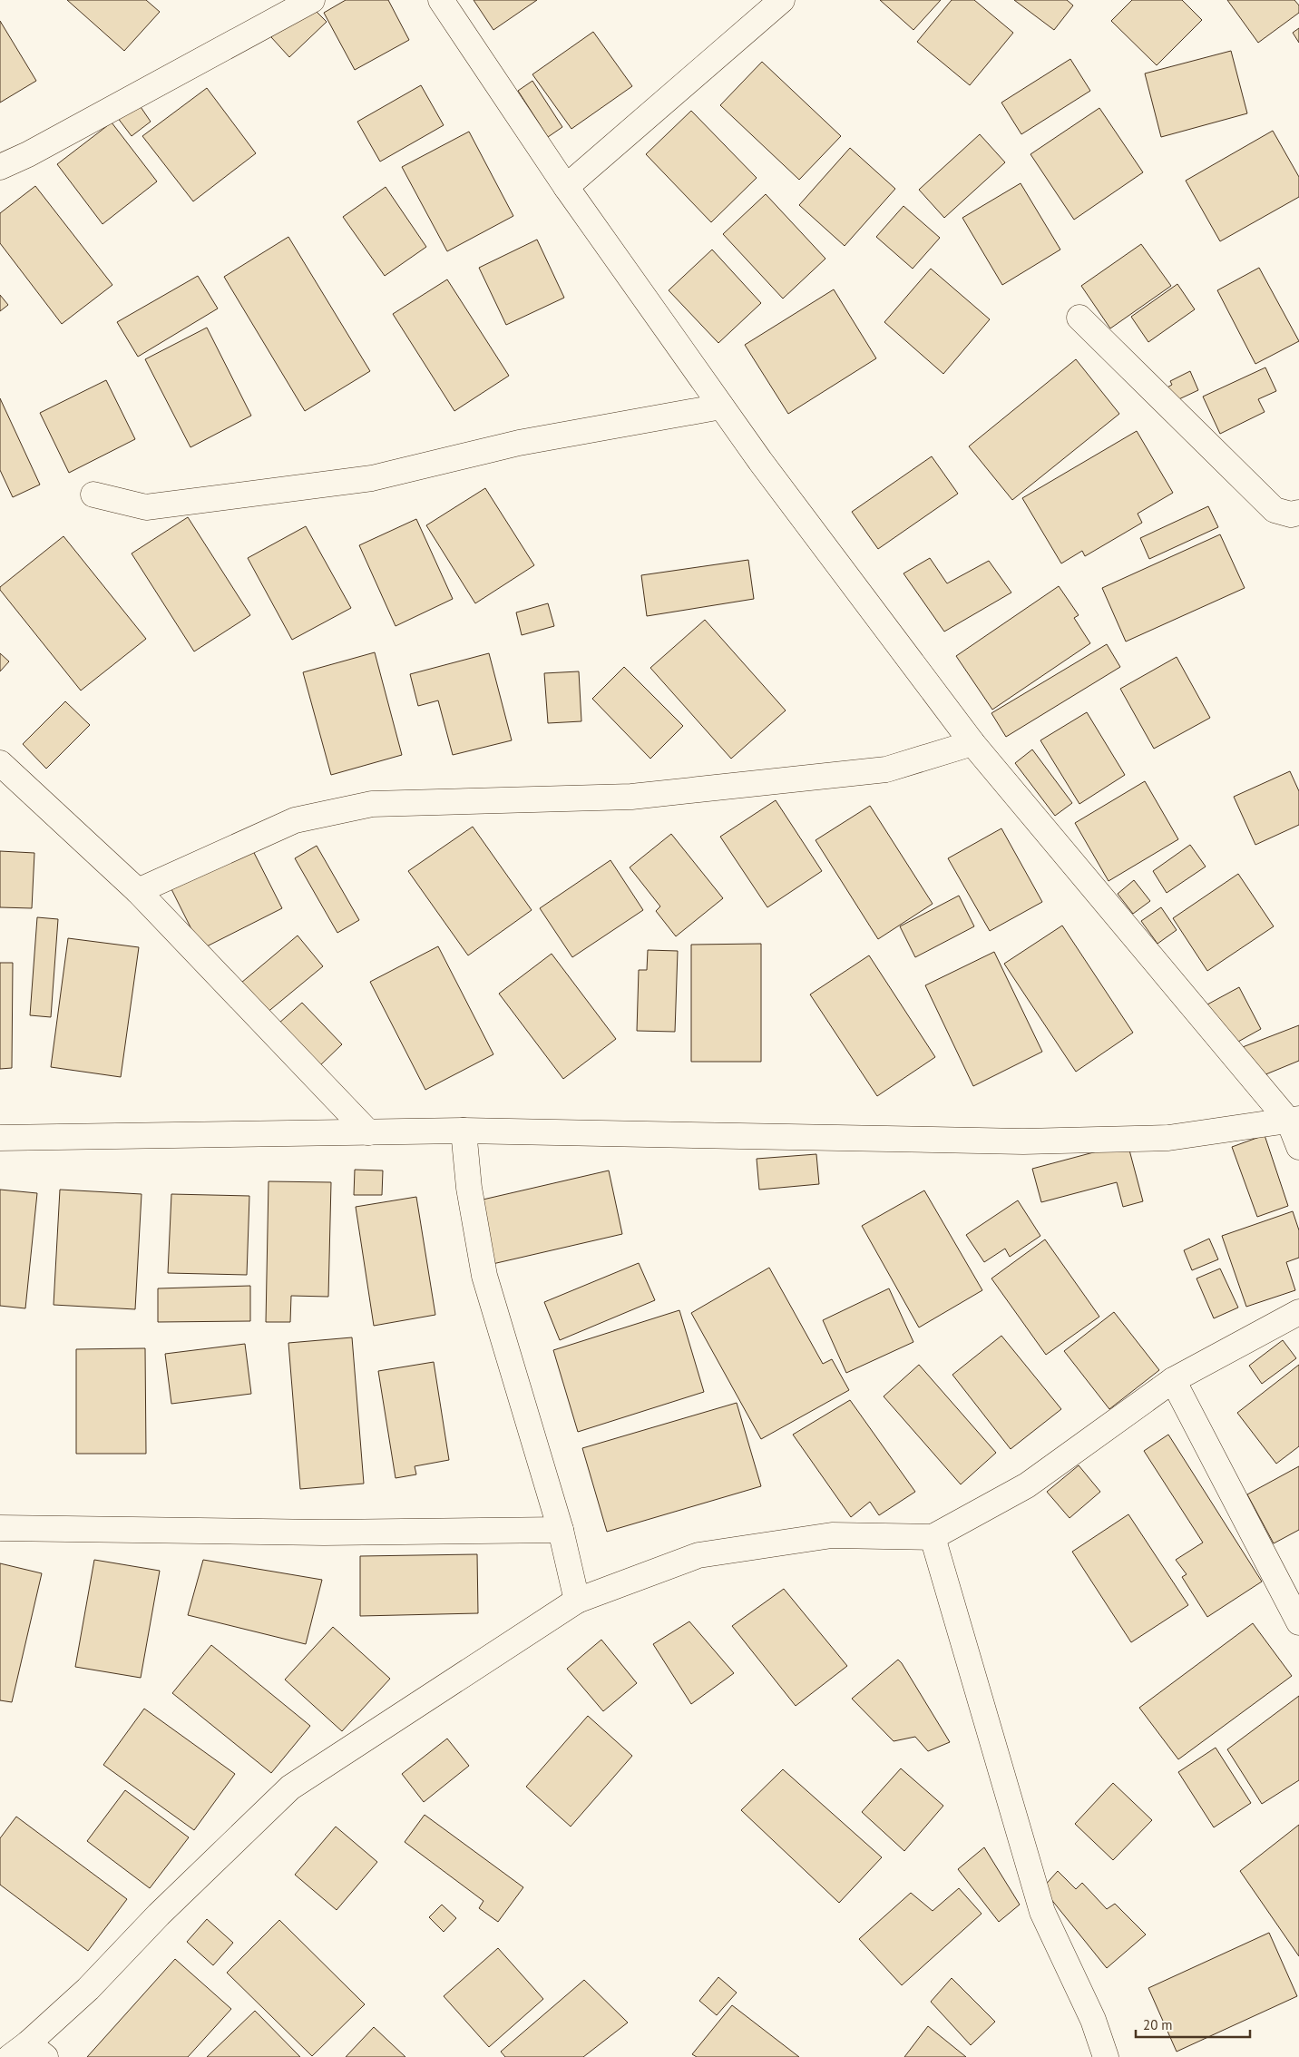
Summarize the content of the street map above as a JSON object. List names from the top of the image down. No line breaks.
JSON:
{"scale_bar":"20 m"}
